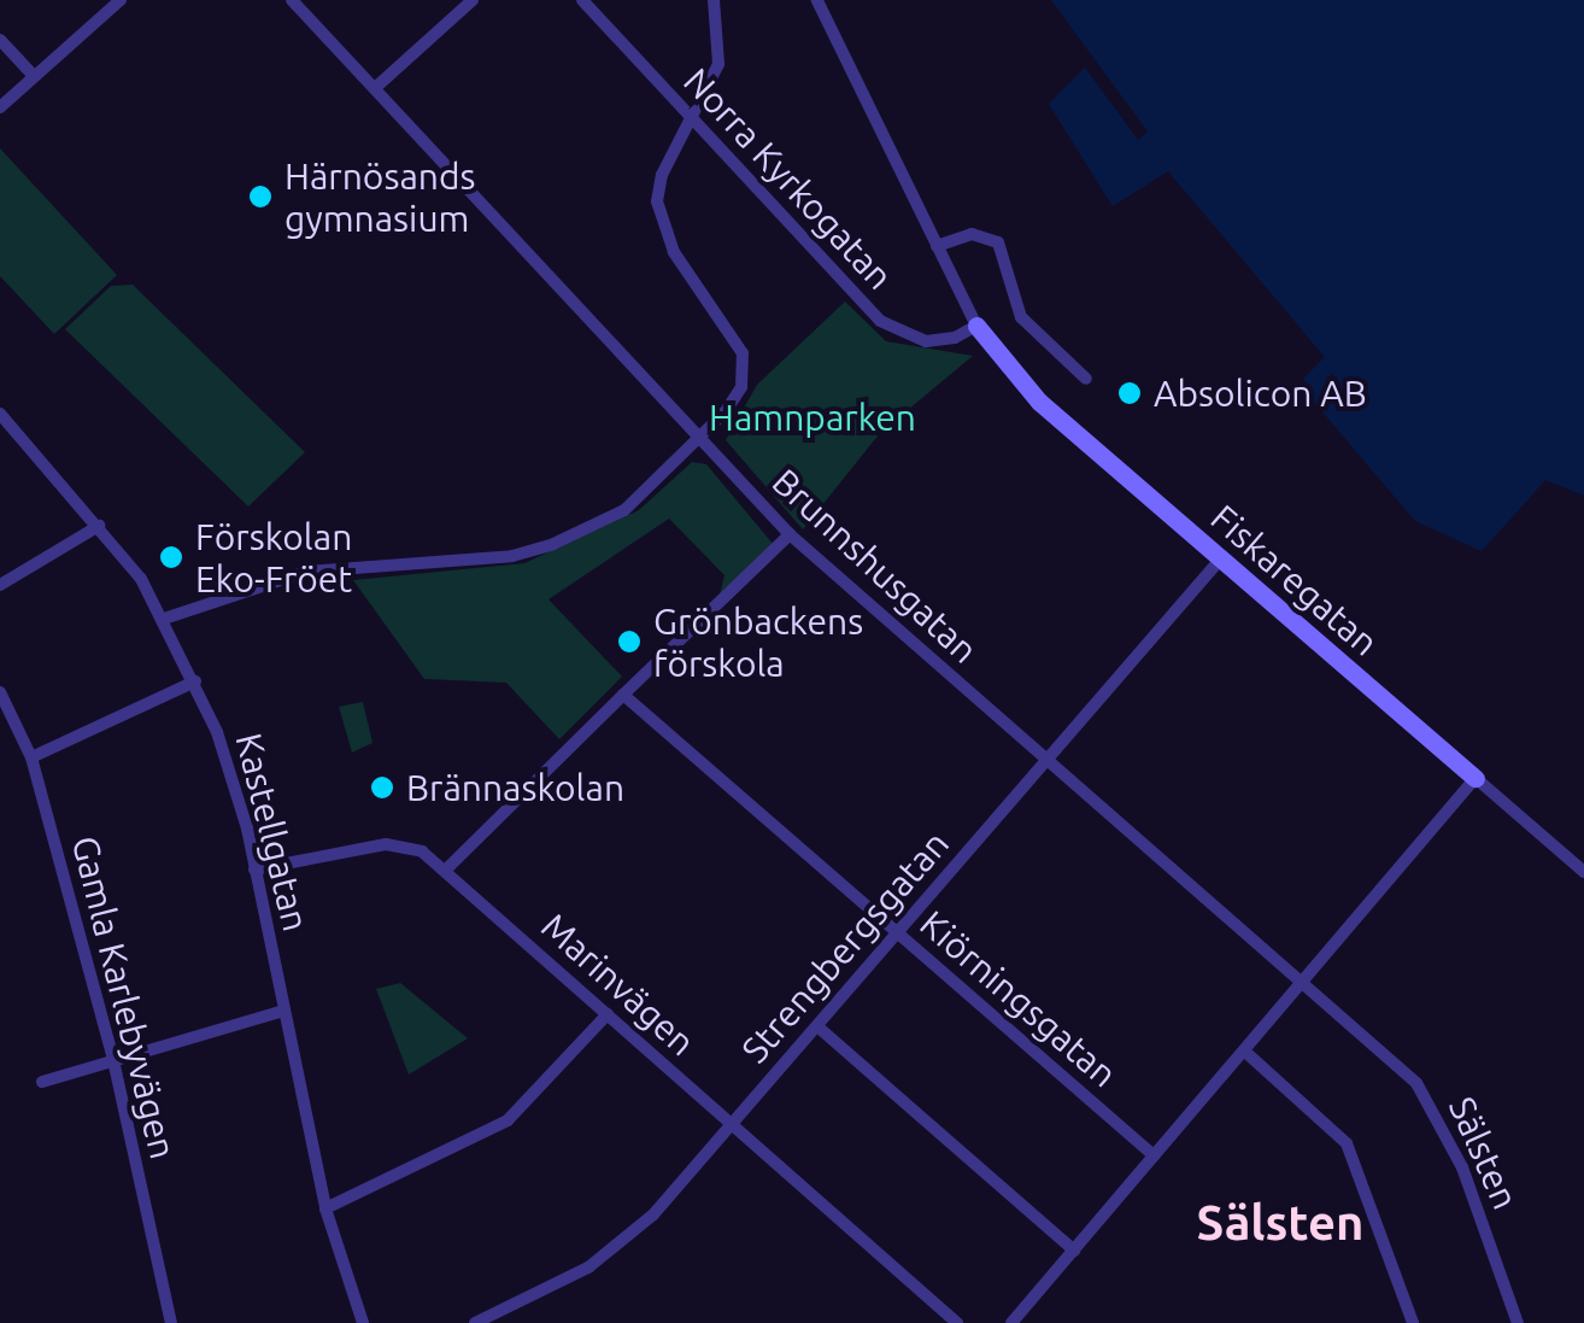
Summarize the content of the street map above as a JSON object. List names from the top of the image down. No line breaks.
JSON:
{"streets":{"street":["Norra Kyrkogatan","Brunnshusgatan","Fiskaregatan","Kastellgatan","Strengbergsgatan","Marinvägen","Gamla Karlebyvägen","Kiörningsgatan","Sälsten"]},"crossings":[["Norra Kyrkogatan","Fiskaregatan"],["Brunnshusgatan","Strengbergsgatan"],["Brunnshusgatan","Sälsten"],["Fiskaregatan","Strengbergsgatan"],["Kastellgatan","Marinvägen"],["Strengbergsgatan","Marinvägen"],["Strengbergsgatan","Kiörningsgatan"]],"districts":["Sälsten"],"parks":["Hamnparken"],"places":["Härnösands gymnasium","Absolicon AB","Förskolan Eko-Fröet","Grönbackens förskola","Brännaskolan"]}
